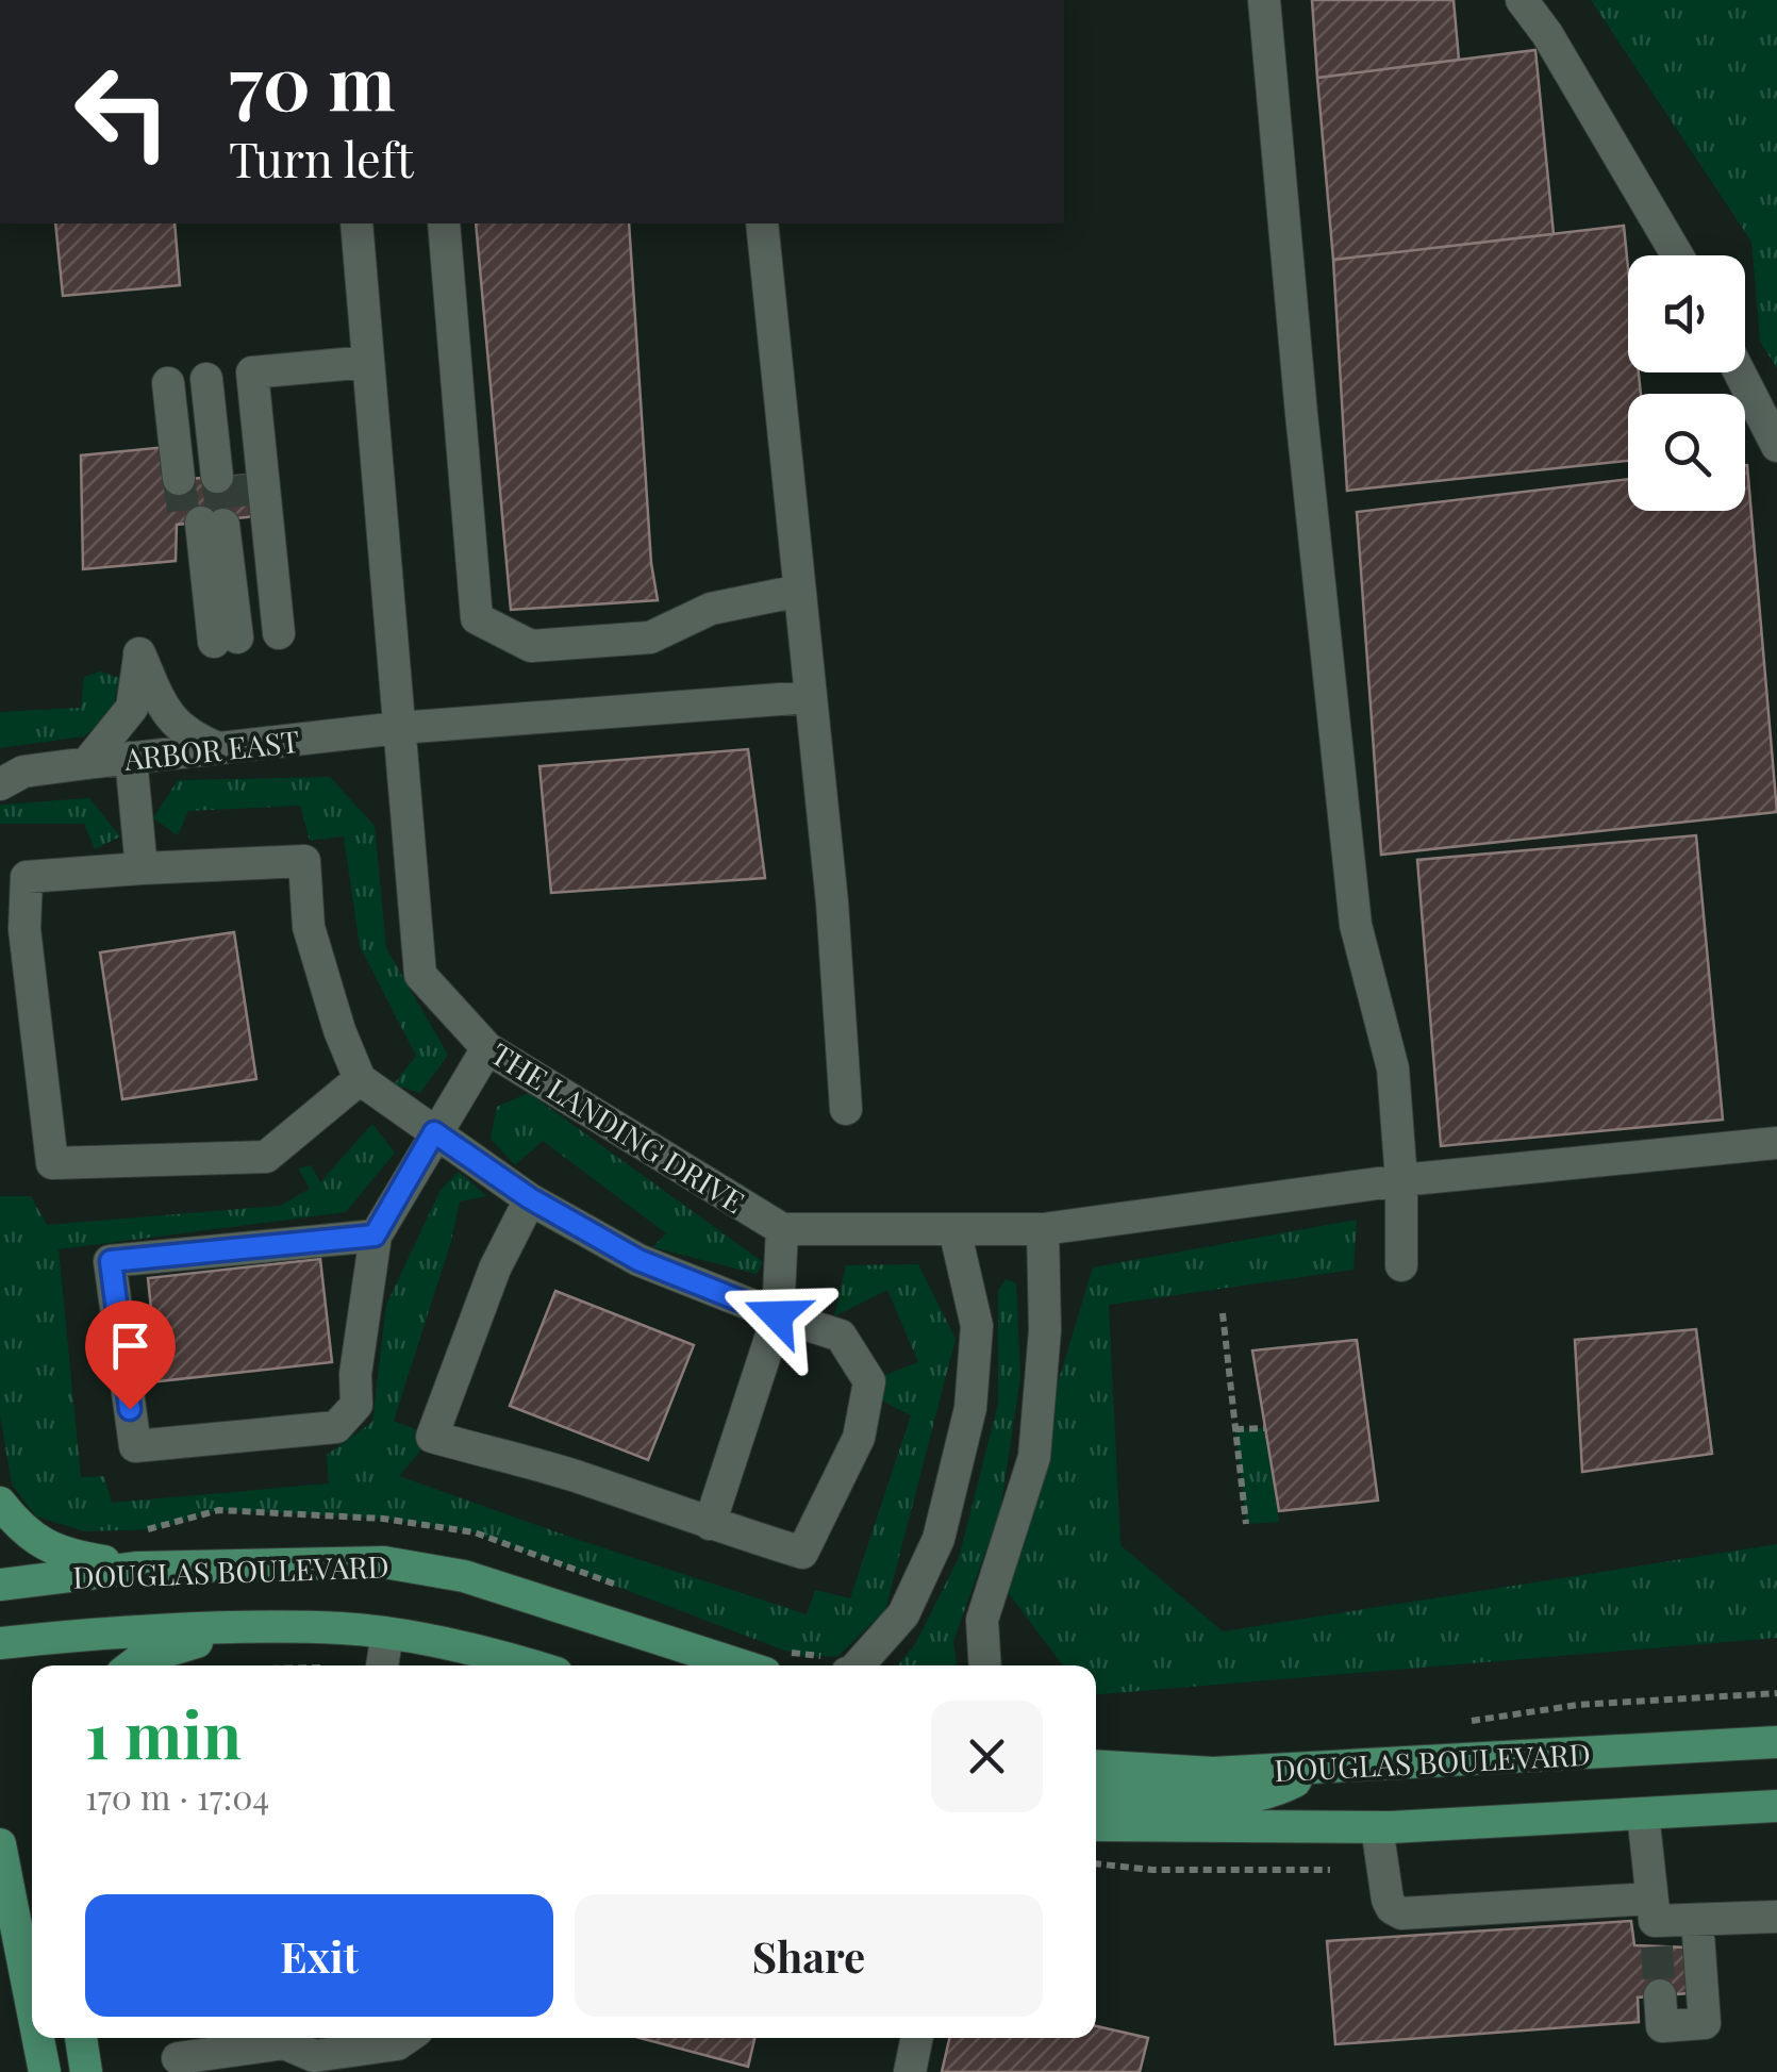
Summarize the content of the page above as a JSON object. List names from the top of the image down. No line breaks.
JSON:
{"streets":{"main road":["DOUGLAS BOULEVARD"],"street":["ARBOR EAST","THE LANDING DRIVE"]},"crossings":[["ARBOR EAST","THE LANDING DRIVE"]],"page":{"turn":["70 m","Turn left"],"heading":["1 min","170 m · 17:04"],"buttons":["Exit","Share"]}}
